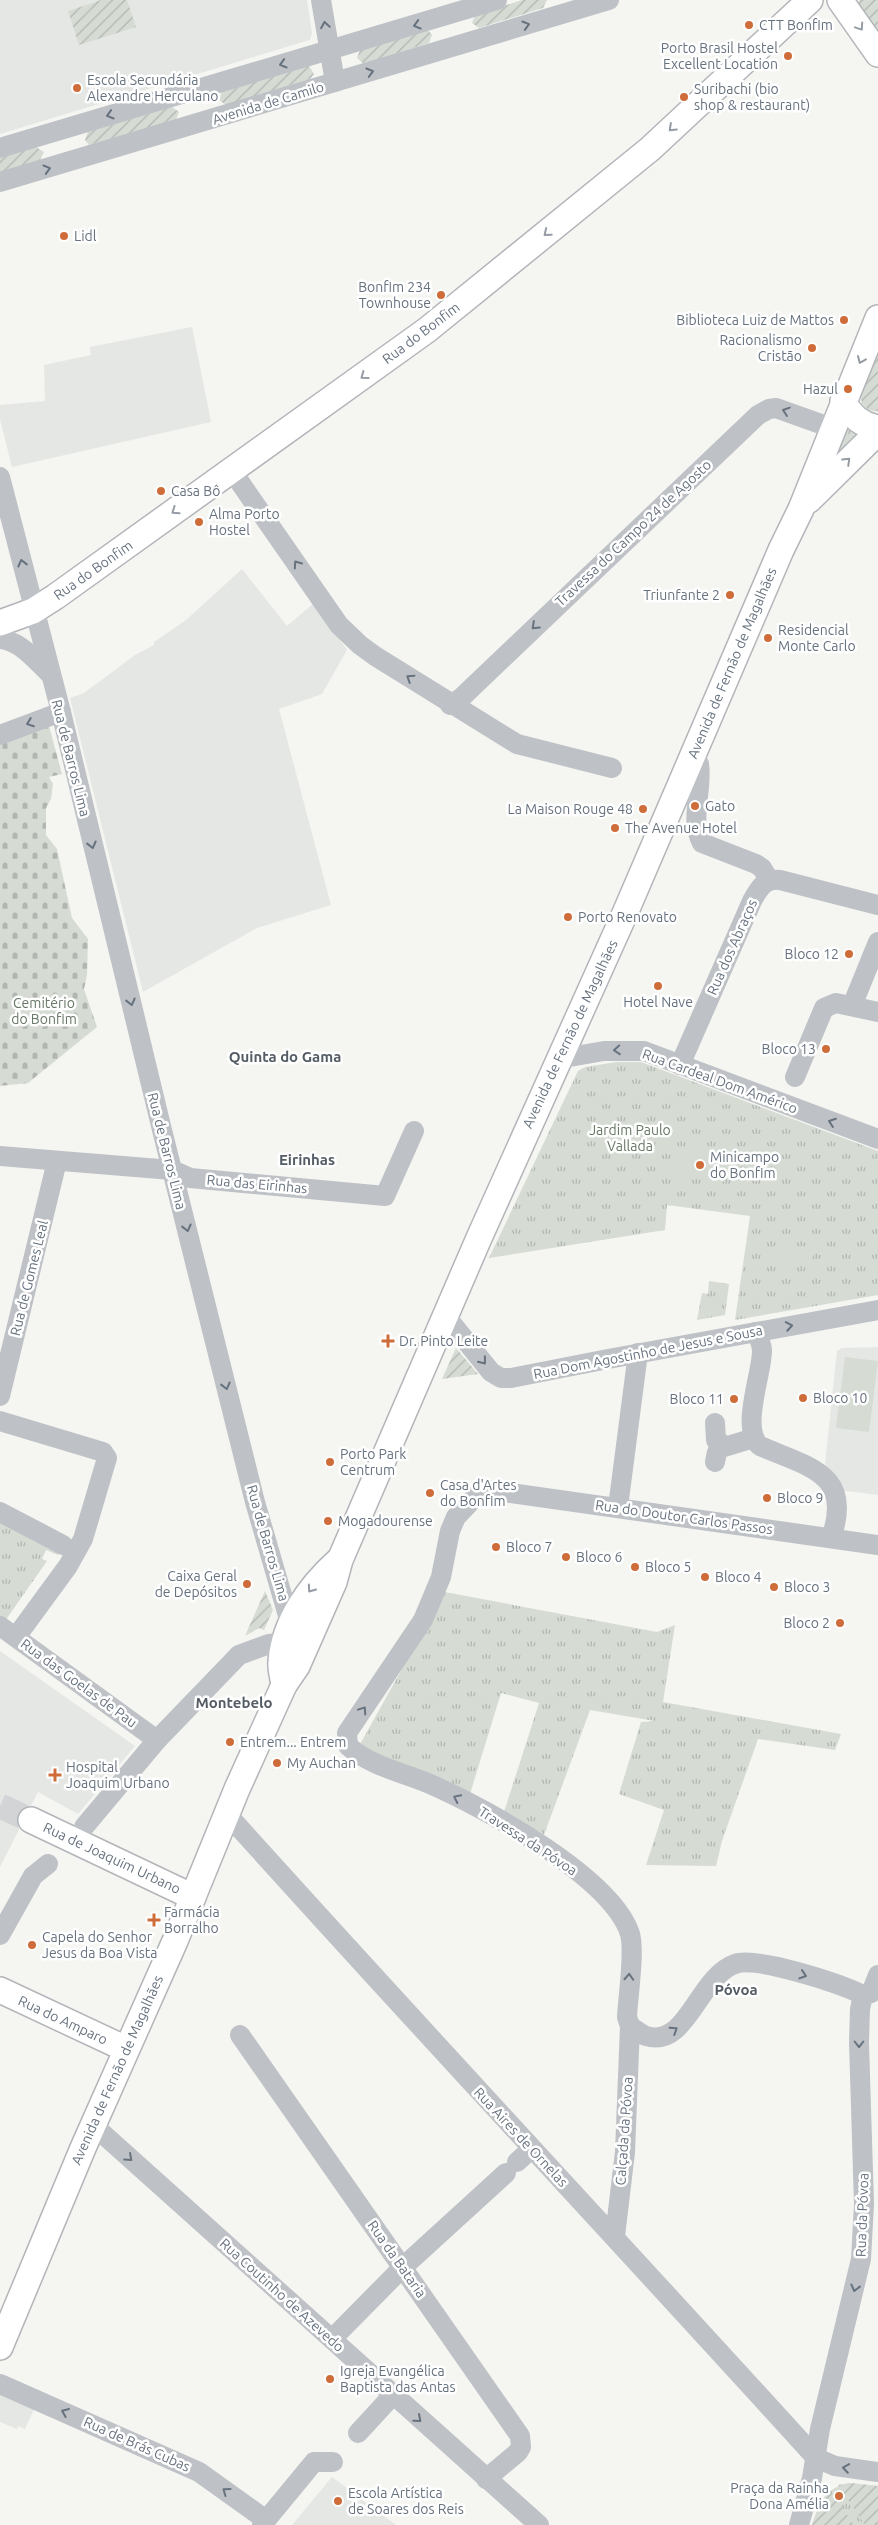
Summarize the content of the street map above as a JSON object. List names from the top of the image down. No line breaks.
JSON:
{"streets":{"main road":["Rua do Bonfim","Avenida de Fernão de Magalhães","Rua de Joaquim Urbano","Rua do Amparo"],"street":["Avenida de Camilo","Travessa do Campo 24 de Agosto","Rua de Barros Lima","Rua dos Abraços","Rua Cardeal Dom Américo","Rua das Eirinhas","Rua de Gomes Leal","Rua Dom Agostinho de Jesus e Sousa","Rua do Doutor Carlos Passos","Rua das Goelas de Pau","Travessa da Póvoa","Calçada da Póvoa","Rua Aires de Ornelas","Rua da Póvoa","Rua da Bataria","Rua Coutinho de Azevedo","Rua de Brás Cubas"]},"crossings":[["Rua do Bonfim","Rua de Barros Lima"],["Travessa do Campo 24 de Agosto","Avenida de Fernão de Magalhães"],["Avenida de Fernão de Magalhães","Rua de Barros Lima"],["Avenida de Fernão de Magalhães","Rua Cardeal Dom Américo"],["Avenida de Fernão de Magalhães","Rua Dom Agostinho de Jesus e Sousa"],["Avenida de Fernão de Magalhães","Rua de Joaquim Urbano"],["Avenida de Fernão de Magalhães","Rua do Amparo"],["Avenida de Fernão de Magalhães","Rua Aires de Ornelas"],["Avenida de Fernão de Magalhães","Rua Coutinho de Azevedo"],["Rua de Barros Lima","Rua das Eirinhas"],["Rua dos Abraços","Rua Cardeal Dom Américo"],["Rua das Eirinhas","Rua de Gomes Leal"],["Rua do Doutor Carlos Passos","Travessa da Póvoa"],["Travessa da Póvoa","Calçada da Póvoa"],["Calçada da Póvoa","Rua Aires de Ornelas"],["Rua Aires de Ornelas","Rua da Póvoa"],["Rua da Bataria","Rua Coutinho de Azevedo"]],"one_way":["Rua do Bonfim","Travessa do Campo 24 de Agosto","Rua Cardeal Dom Américo","Rua Dom Agostinho de Jesus e Sousa","Rua da Póvoa","Rua Coutinho de Azevedo","Rua de Brás Cubas"],"districts":["Quinta do Gama","Eirinhas","Montebelo","Póvoa"],"parks":["Cemitério do Bonfim","Jardim Paulo Vallada"],"places":{"other":["CTT Bonfim","Porto Brasil Hostel Excellent Location","Escola Secundária Alexandre Herculano","Suribachi (bio shop & restaurant)","Lidl","Bonfim 234 Townhouse","Biblioteca Luiz de Mattos","Racionalismo Cristão","Hazul","Casa Bô","Alma Porto Hostel","Triunfante 2","Residencial Monte Carlo","Gato","La Maison Rouge 48","The Avenue Hotel","Porto Renovato","Bloco 12","Hotel Nave","Bloco 13","Minicampo do Bonfim","Bloco 10","Bloco 11","Porto Park Centrum","Casa d'Artes do Bonfim","Bloco 9","Mogadourense","Bloco 7","Bloco 6","Bloco 5","Bloco 4","Caixa Geral de Depósitos","Bloco 3","Bloco 2","Entrem... Entrem","My Auchan","Capela do Senhor Jesus da Boa Vista","Igreja Evangélica Baptista das Antas","Praça da Rainha Dona Amélia","Escola Artística de Soares dos Reis"],"health":["Dr. Pinto Leite","Hospital Joaquim Urbano","Farmácia Borralho"]}}
